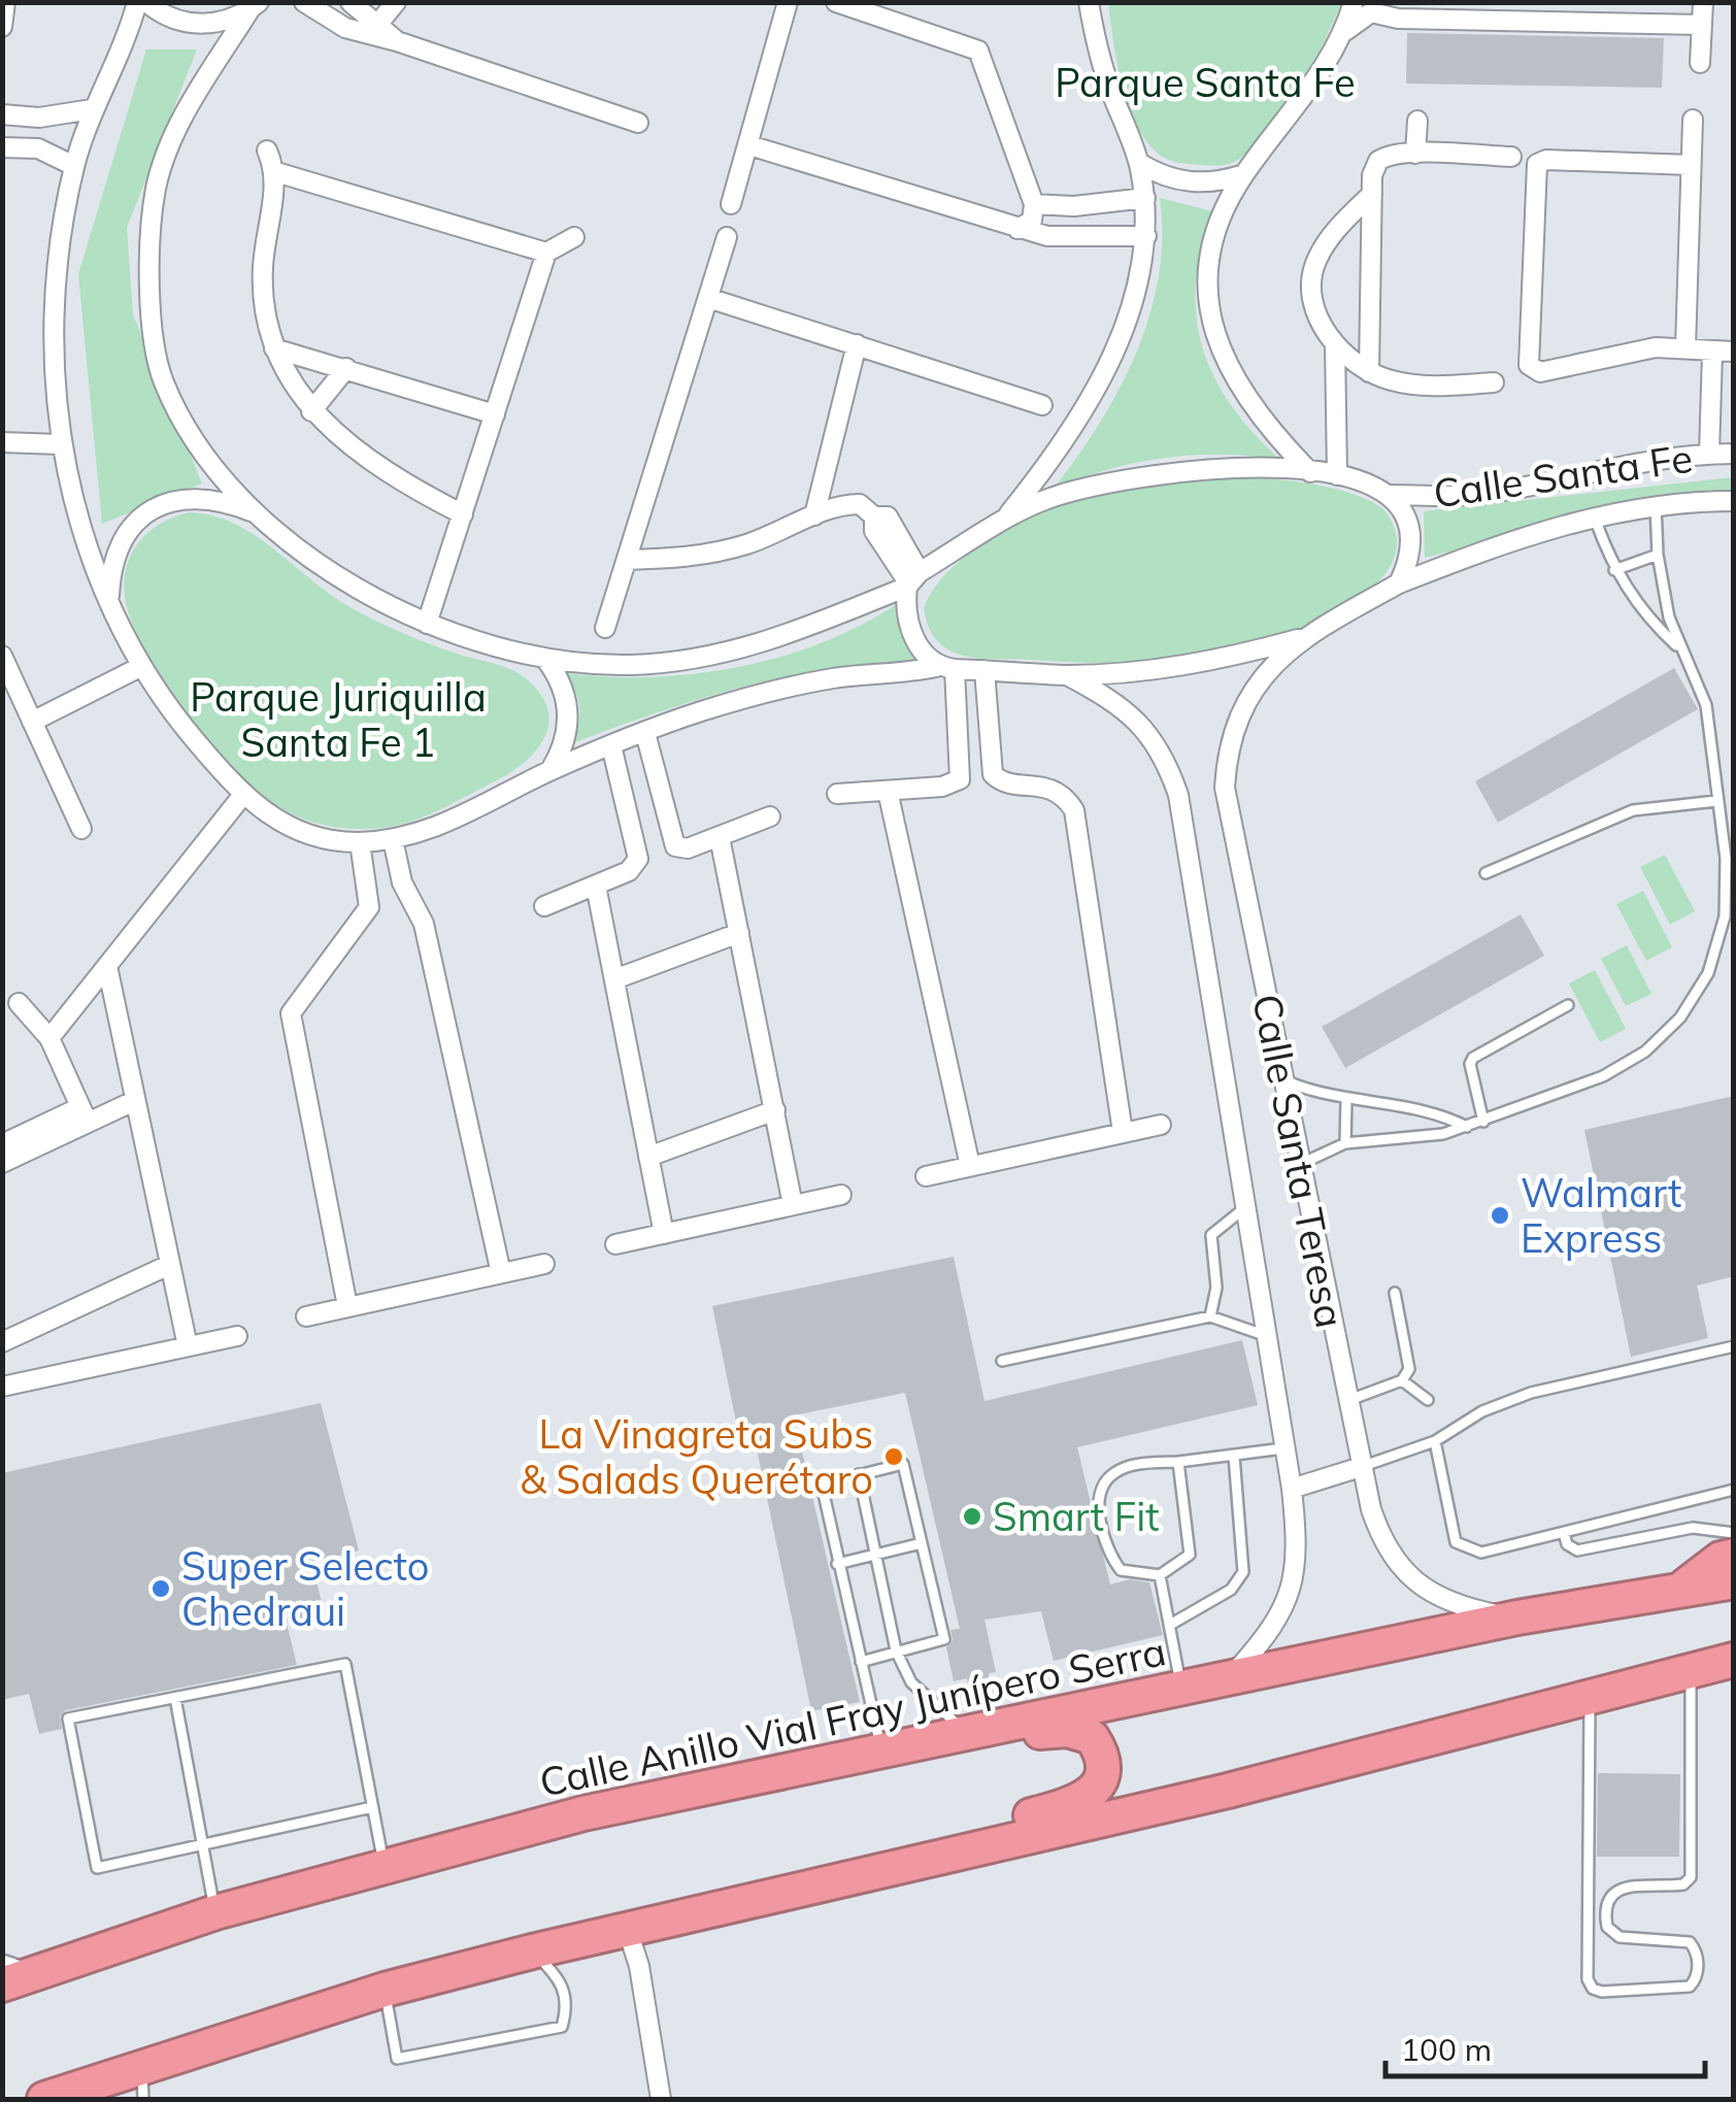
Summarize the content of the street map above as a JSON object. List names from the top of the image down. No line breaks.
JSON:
{"streets":{"highway":["Calle Anillo Vial Fray Junípero Serra"],"street":["Calle Santa Fe","Calle Santa Teresa"]},"crossings":[["Calle Santa Fe","Calle Santa Teresa"],["Calle Santa Teresa","Calle Anillo Vial Fray Junípero Serra"]],"parks":["Parque Santa Fe","Parque Juriquilla Santa Fe 1"],"places":["Walmart Express","La Vinagreta Subs & Salads Querétaro","Smart Fit","Super Selecto Chedraui"],"scale_bar":"100 m"}
